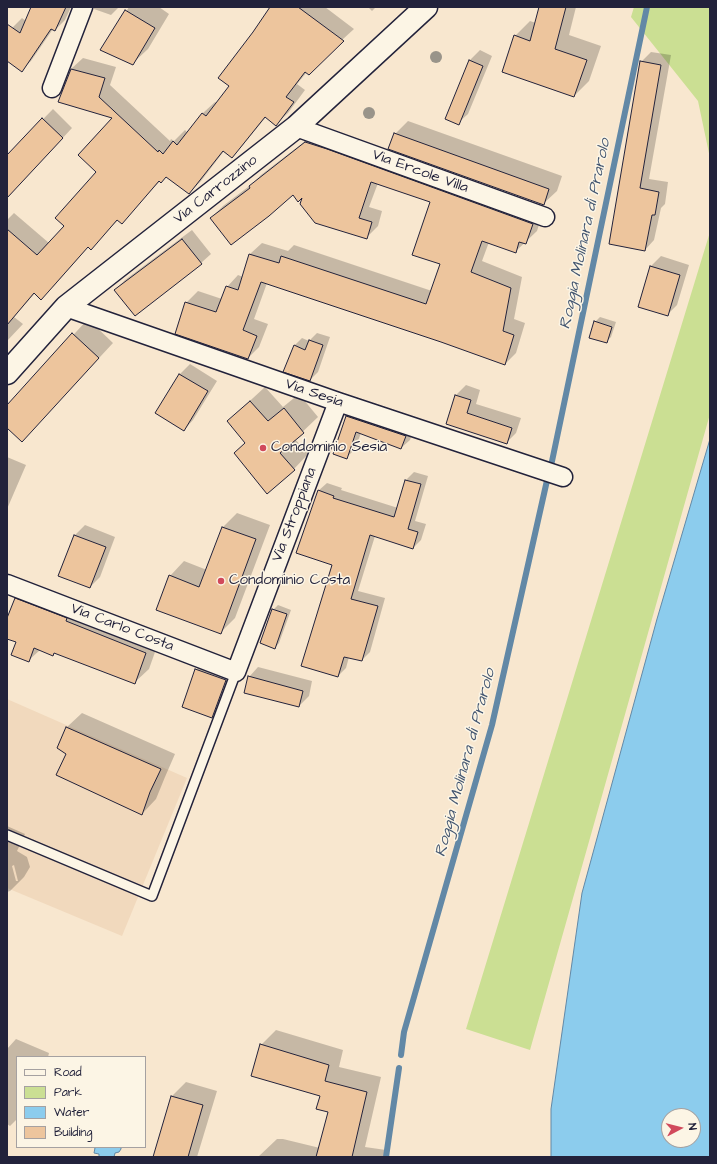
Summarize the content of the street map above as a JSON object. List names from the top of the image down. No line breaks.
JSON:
{"streets":{"street":["Via Ercole Villa","Via Carrozzino","Via Sesia","Via Stroppiana","Via Carlo Costa"]},"crossings":[["Via Ercole Villa","Via Carrozzino"],["Via Carrozzino","Via Sesia"],["Via Sesia","Via Stroppiana"],["Via Stroppiana","Via Carlo Costa"]],"water":["Roggia Molinara di Prarolo"],"places":["Condominio Sesia","Condominio Costa"],"legend":["Road","Park","Water","Building"],"north":"right"}
